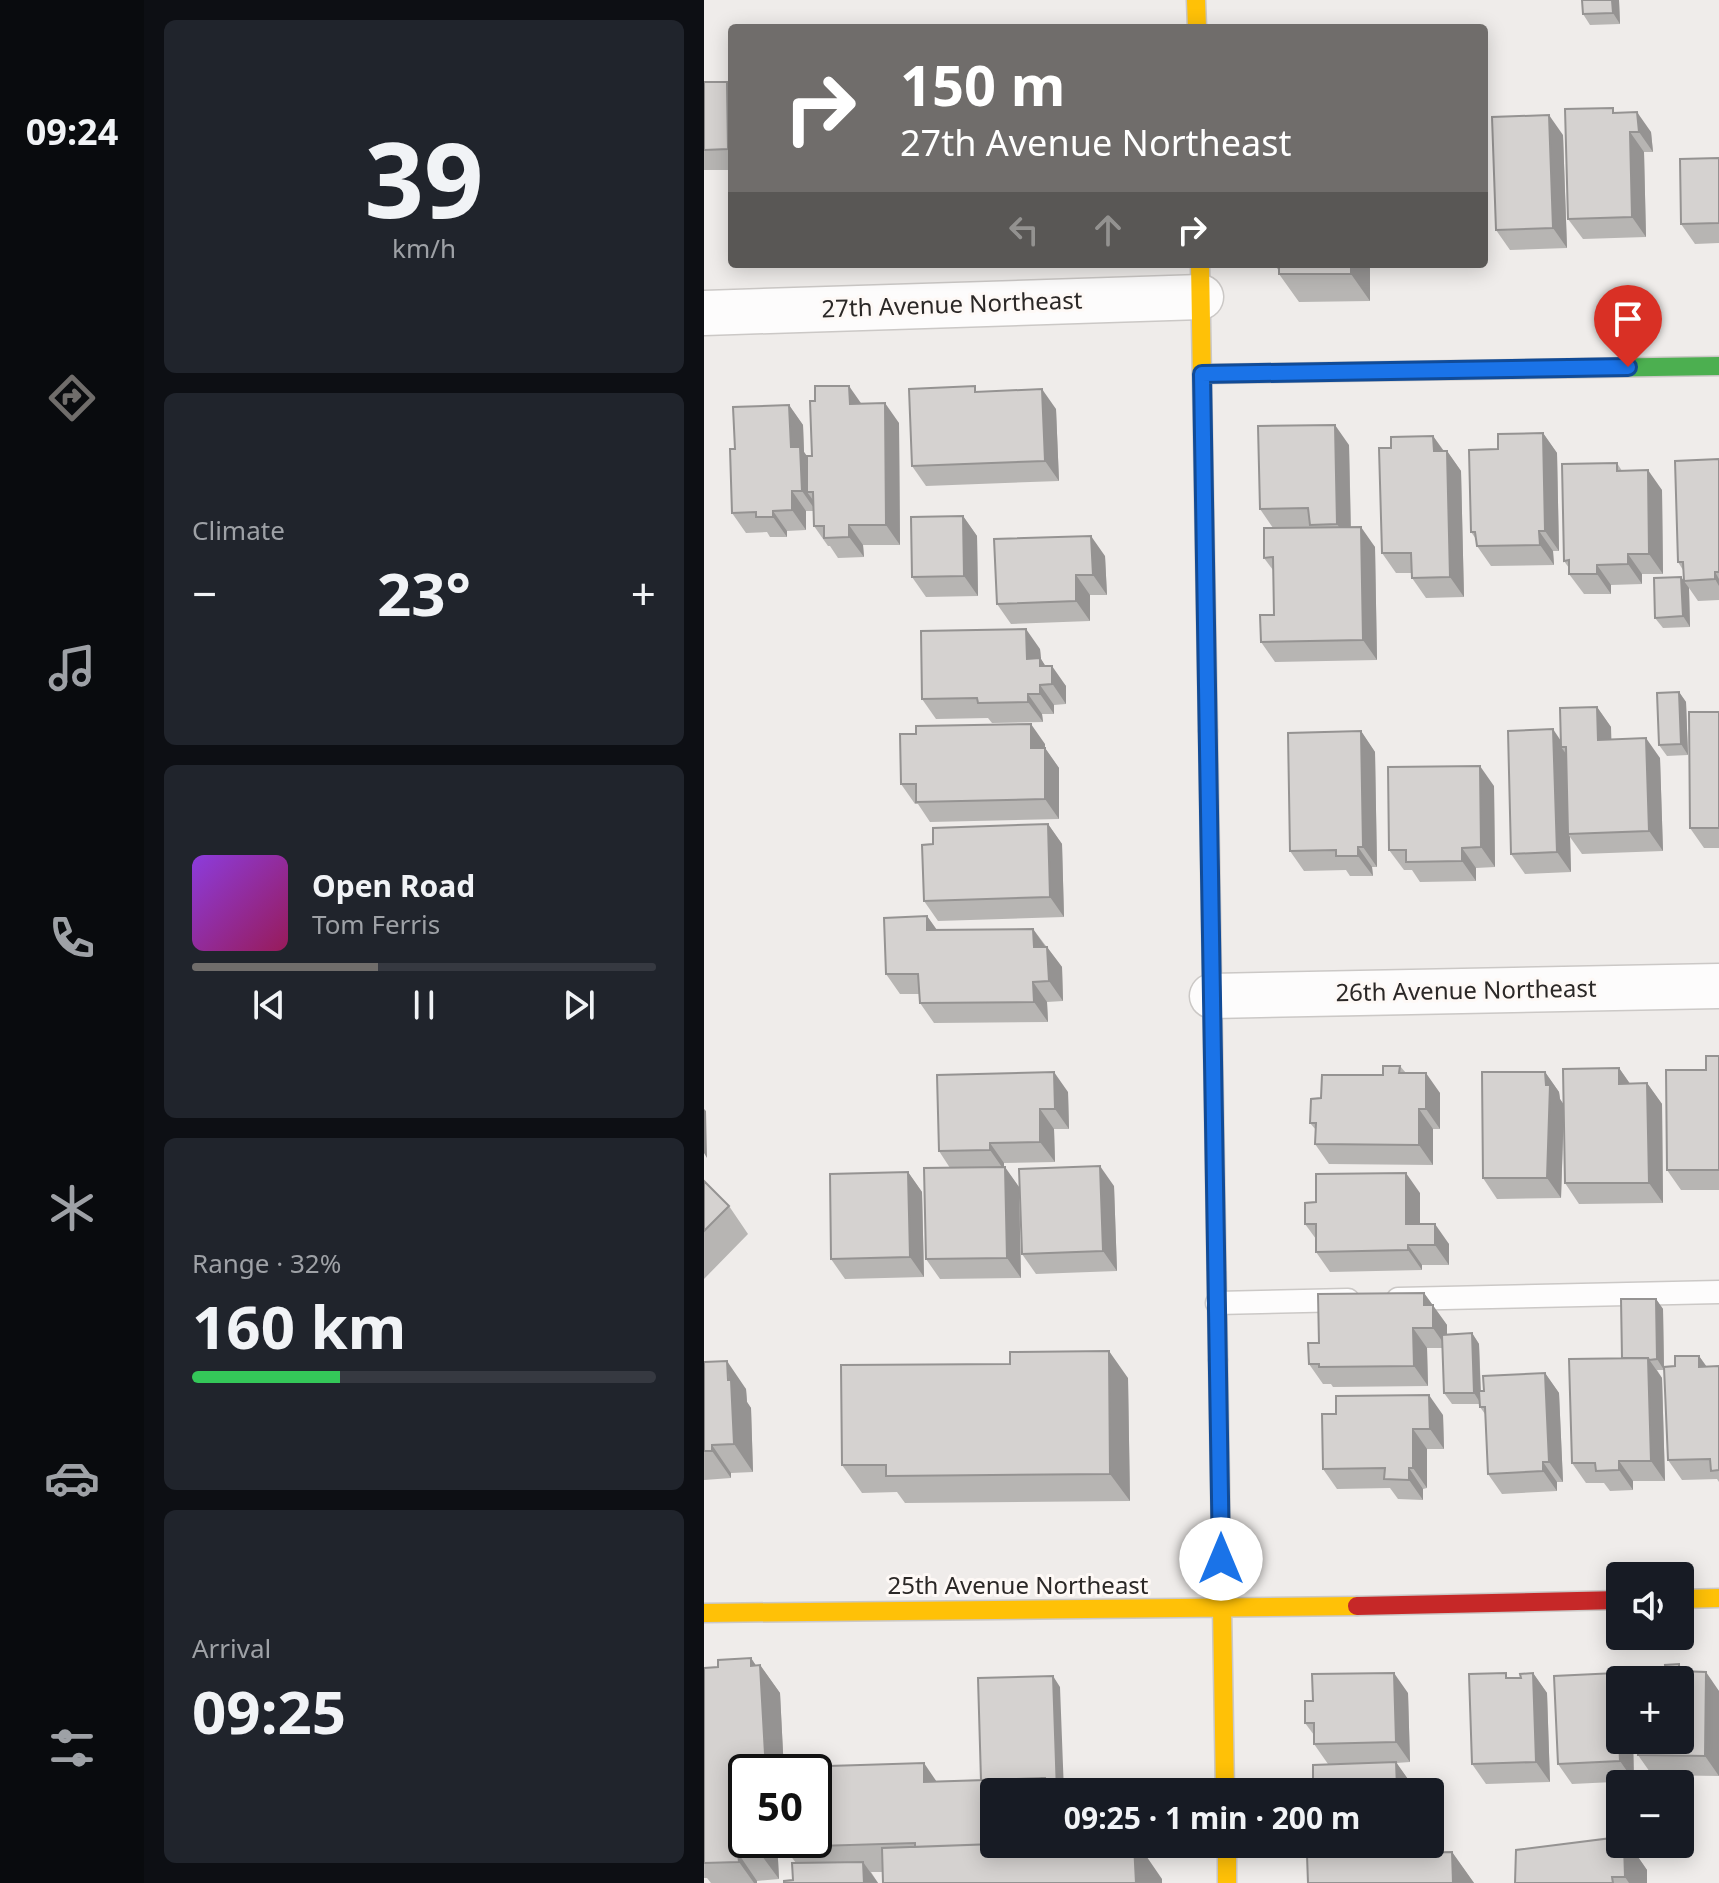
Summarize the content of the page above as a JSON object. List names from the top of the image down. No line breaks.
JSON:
{"streets":{"main road":["25th Avenue Northeast"],"street":["27th Avenue Northeast","26th Avenue Northeast"]},"page":{"tabs":"09:24","tile":[["39","km/h"],"Climate",["Range · 32%","160 km"],["Arrival","09:25"]],"turn":["150 m","27th Avenue Northeast"],"heat":["−","23°","+"],"song":["Open Road","Tom Ferris"],"map_buttons":["+","−"],"limit":"50","trip":"09:25 · 1 min · 200 m"}}
